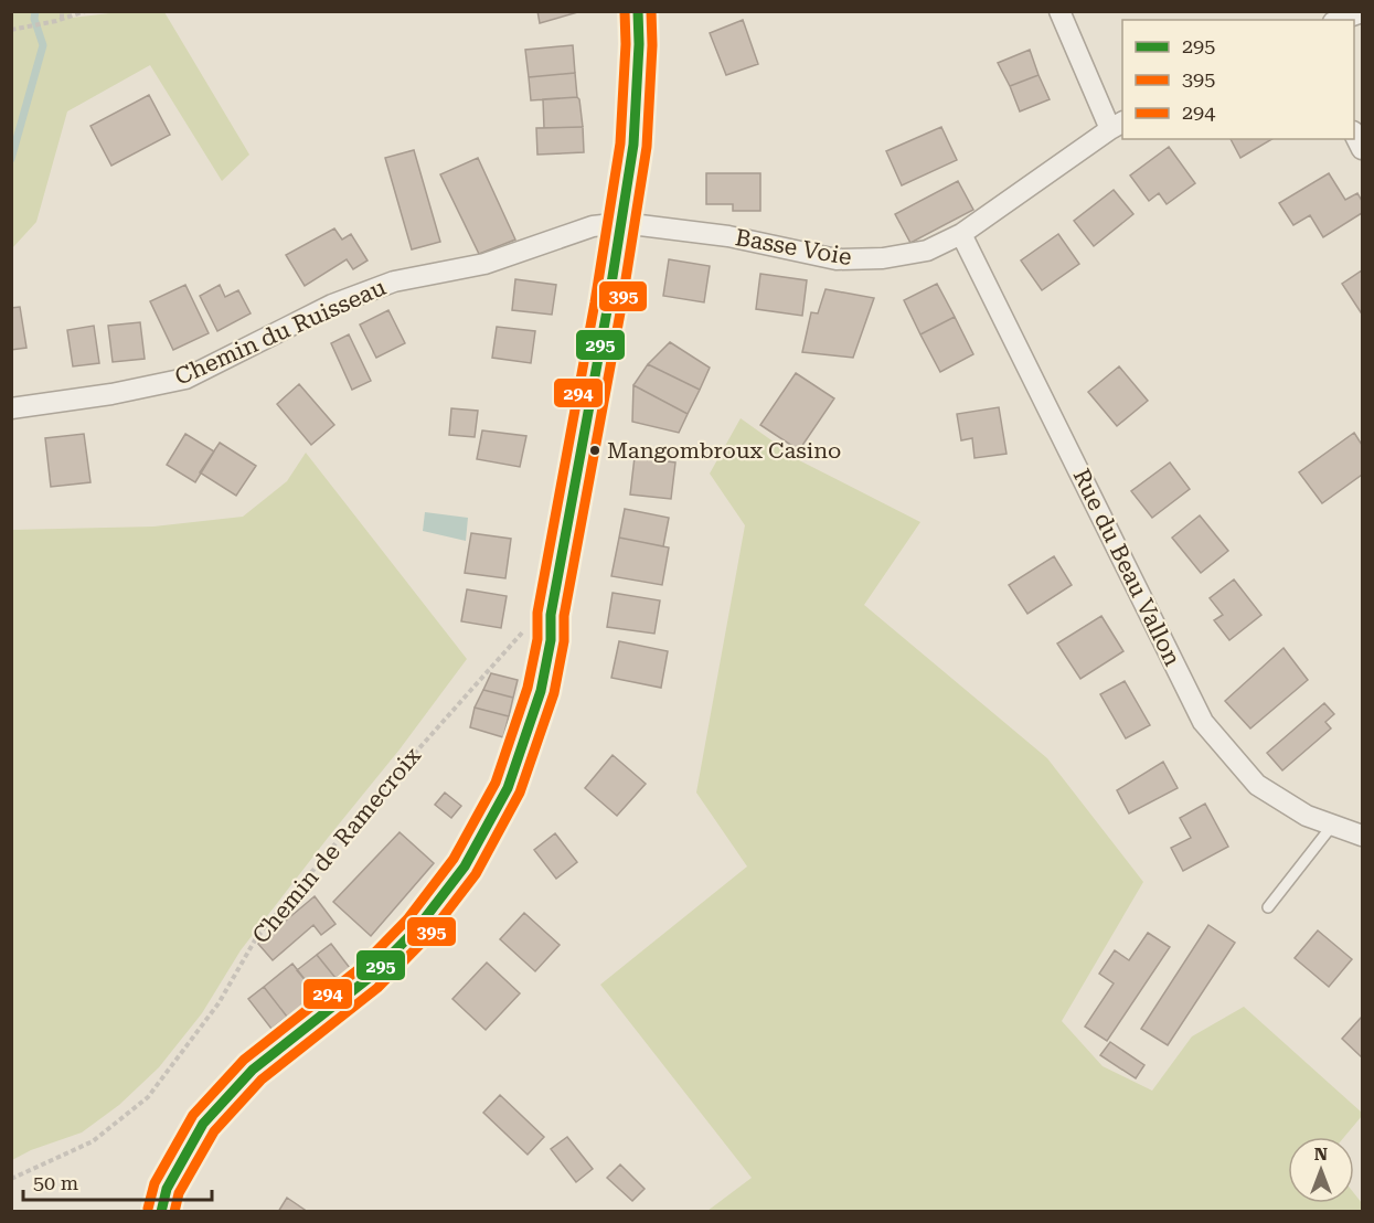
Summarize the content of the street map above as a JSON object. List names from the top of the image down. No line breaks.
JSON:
{"streets":{"street":["Basse Voie","Chemin du Ruisseau","Rue du Beau Vallon"],"path":["Chemin de Ramecroix"]},"crossings":[["Basse Voie","Chemin du Ruisseau"],["Basse Voie","Rue du Beau Vallon"]],"places":["Mangombroux Casino"],"lines":["transit line 295","transit line 395","transit line 294"],"legend":["295","395","294"],"scale_bar":"50 m","north":"top"}
